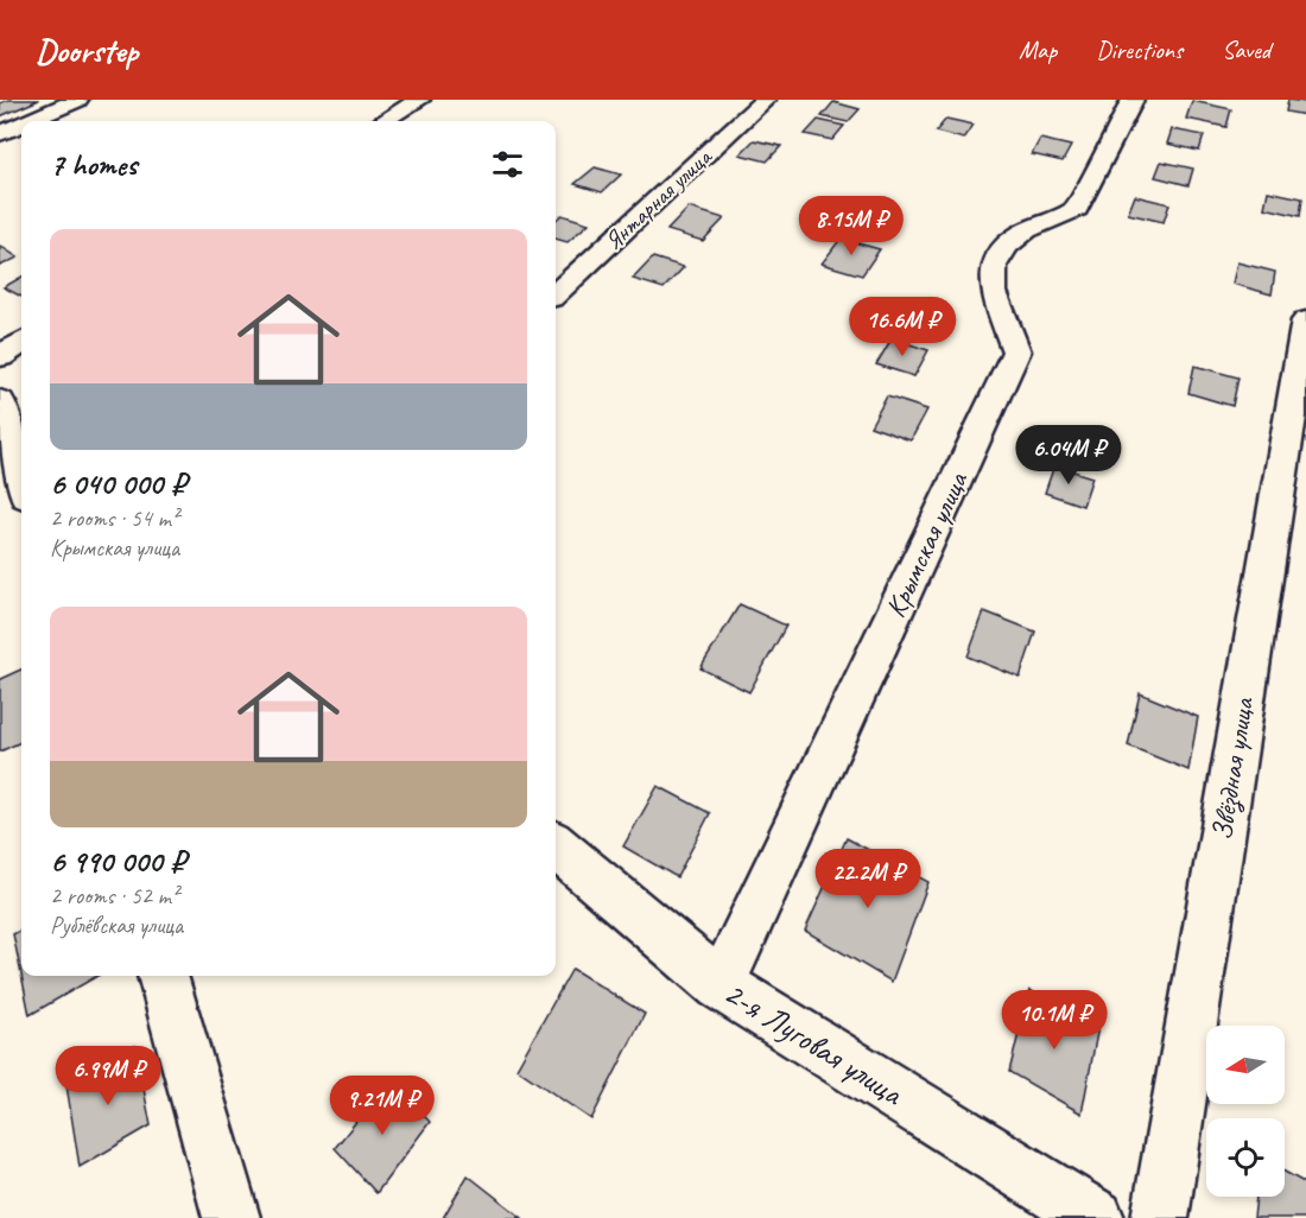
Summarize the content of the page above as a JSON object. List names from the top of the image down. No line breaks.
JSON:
{"streets":{"street":["Янтарная улица","Крымская улица","Звёздная улица","2-я Луговая улица"]},"crossings":[["Крымская улица","2-я Луговая улица"]],"north":"left","page":{"header":"Doorstep","nav":["Map","Directions","Saved"],"heading":"7 homes","price":["8.15M ₽","16.6M ₽","6.04M ₽","22.2M ₽","10.1M ₽","6.99M ₽","9.21M ₽"],"list":[{"name":"6 040 000 ₽","note":"2 rooms · 54 m² · Крымская улица"},{"name":"6 990 000 ₽","note":"2 rooms · 52 m² · Рублёвская улица"}]}}
